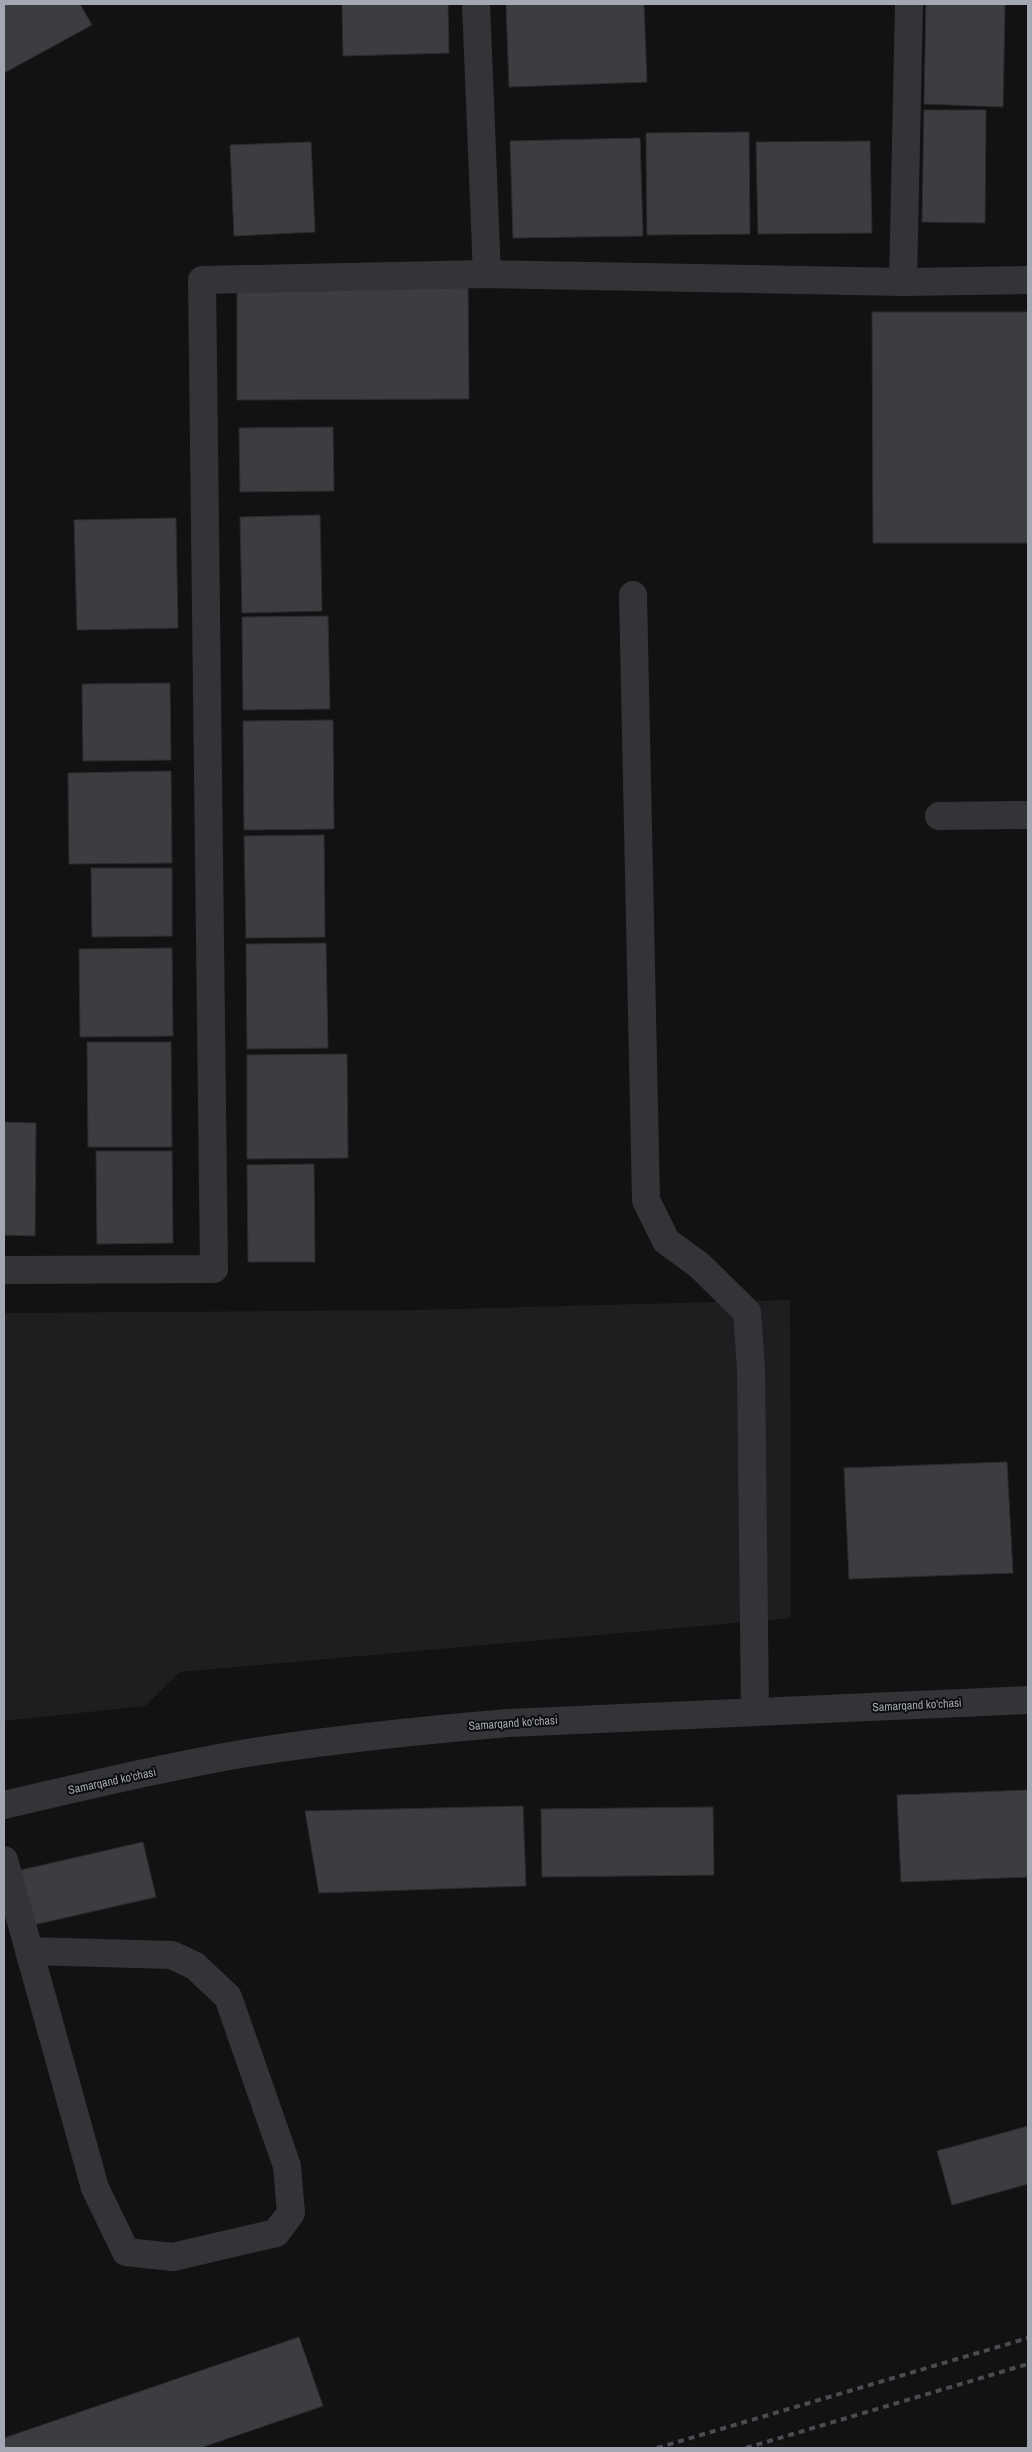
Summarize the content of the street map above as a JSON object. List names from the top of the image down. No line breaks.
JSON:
{"streets":{"street":["Samarqand ko'chasi"]}}
